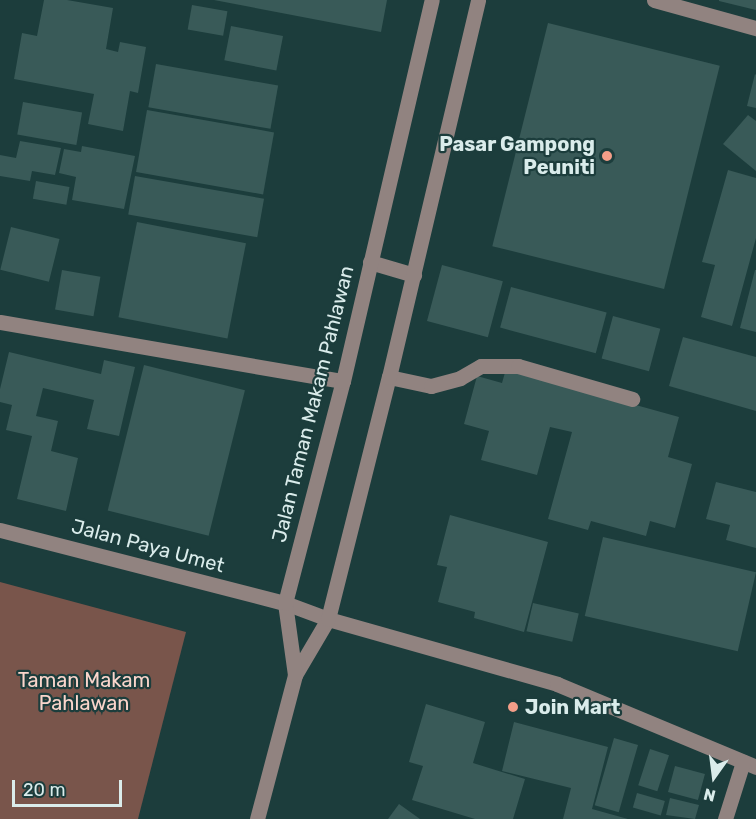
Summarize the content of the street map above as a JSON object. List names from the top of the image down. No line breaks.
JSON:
{"streets":{"street":["Jalan Taman Makam Pahlawan","Jalan Paya Umet"]},"crossings":[["Jalan Taman Makam Pahlawan","Jalan Paya Umet"]],"parks":["Taman Makam Pahlawan"],"places":["Pasar Gampong Peuniti","Join Mart"],"scale_bar":"20 m","north":"bottom"}
